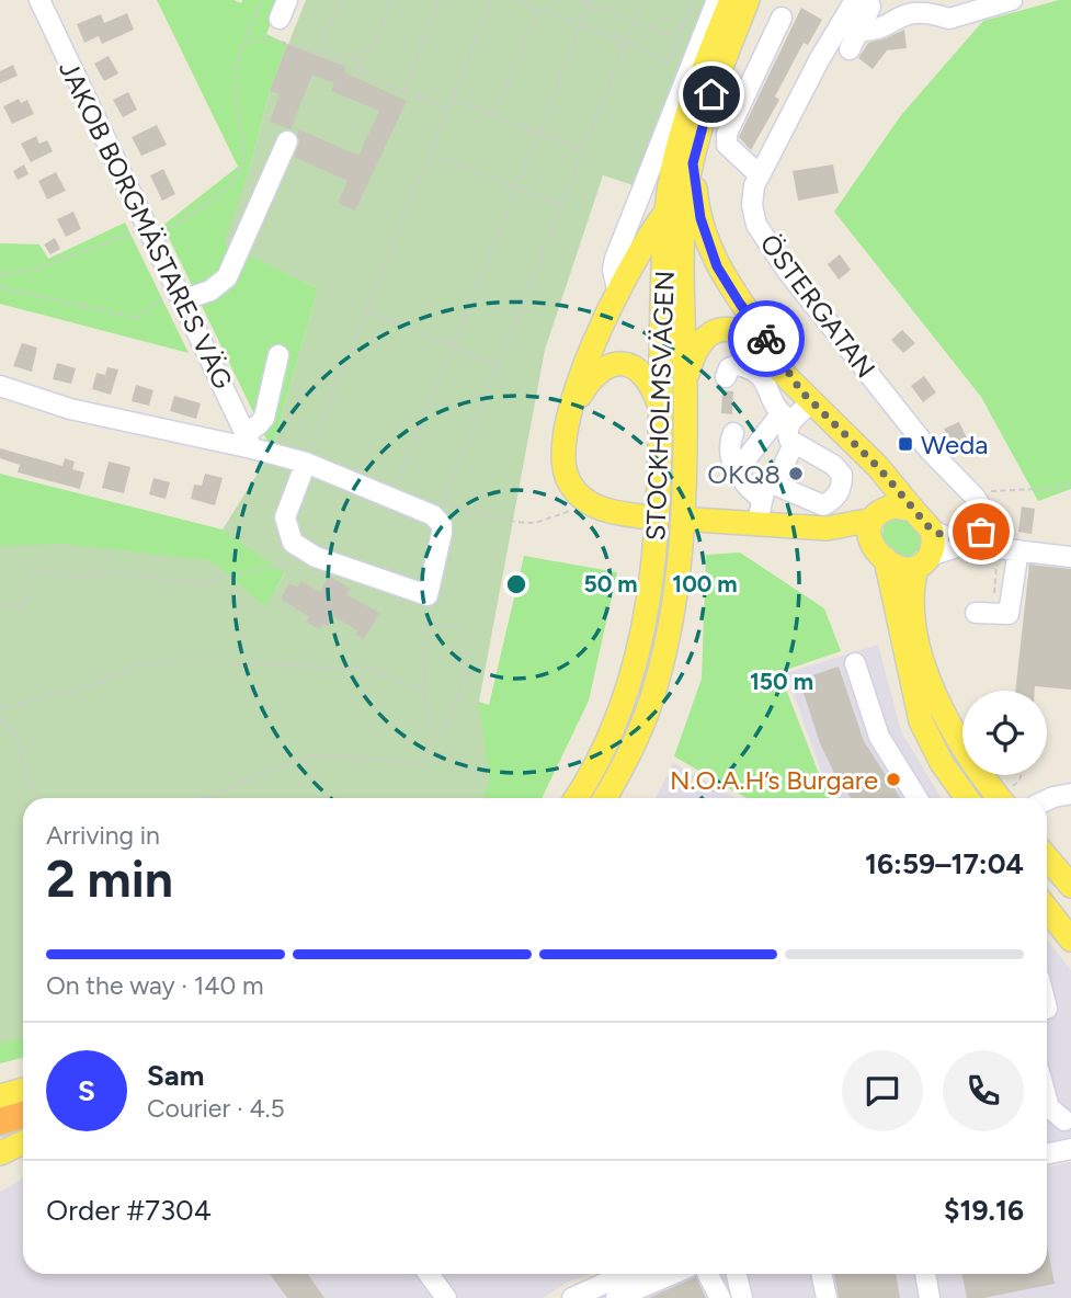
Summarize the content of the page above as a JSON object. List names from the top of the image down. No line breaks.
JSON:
{"streets":{"main road":["STOCKHOLMSVÄGEN"],"street":["JAKOB BORGMÄSTARES VÄG","ÖSTERGATAN"]},"places":{"transit":["Weda"],"other":["OKQ8","N.O.A.H’s Burgare"]},"page":{"heading":["2 min","Arriving in","16:59–17:04"],"panel":["Sam","Courier · 4.5","Order #7304","$19.16"],"bar":"On the way · 140 m","round":"S"},"rings":["50 m","100 m","150 m"]}
